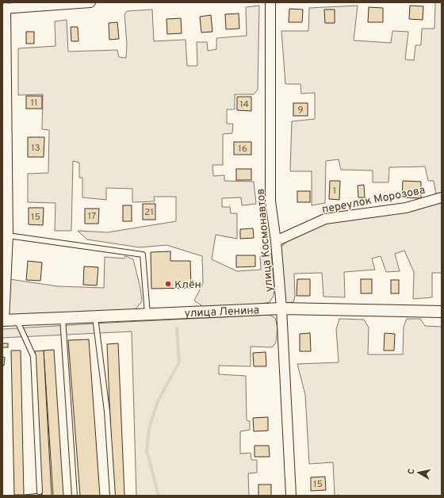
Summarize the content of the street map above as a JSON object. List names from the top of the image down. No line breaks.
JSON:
{"streets":{"street":["переулок Морозова","улица Космонавтов","улица Ленина"]},"crossings":[["переулок Морозова","улица Космонавтов"],["улица Космонавтов","улица Ленина"]],"places":["Клён"],"house_numbers":["11","14","9","13","16","1","21","17","15","15"],"north":"left"}
